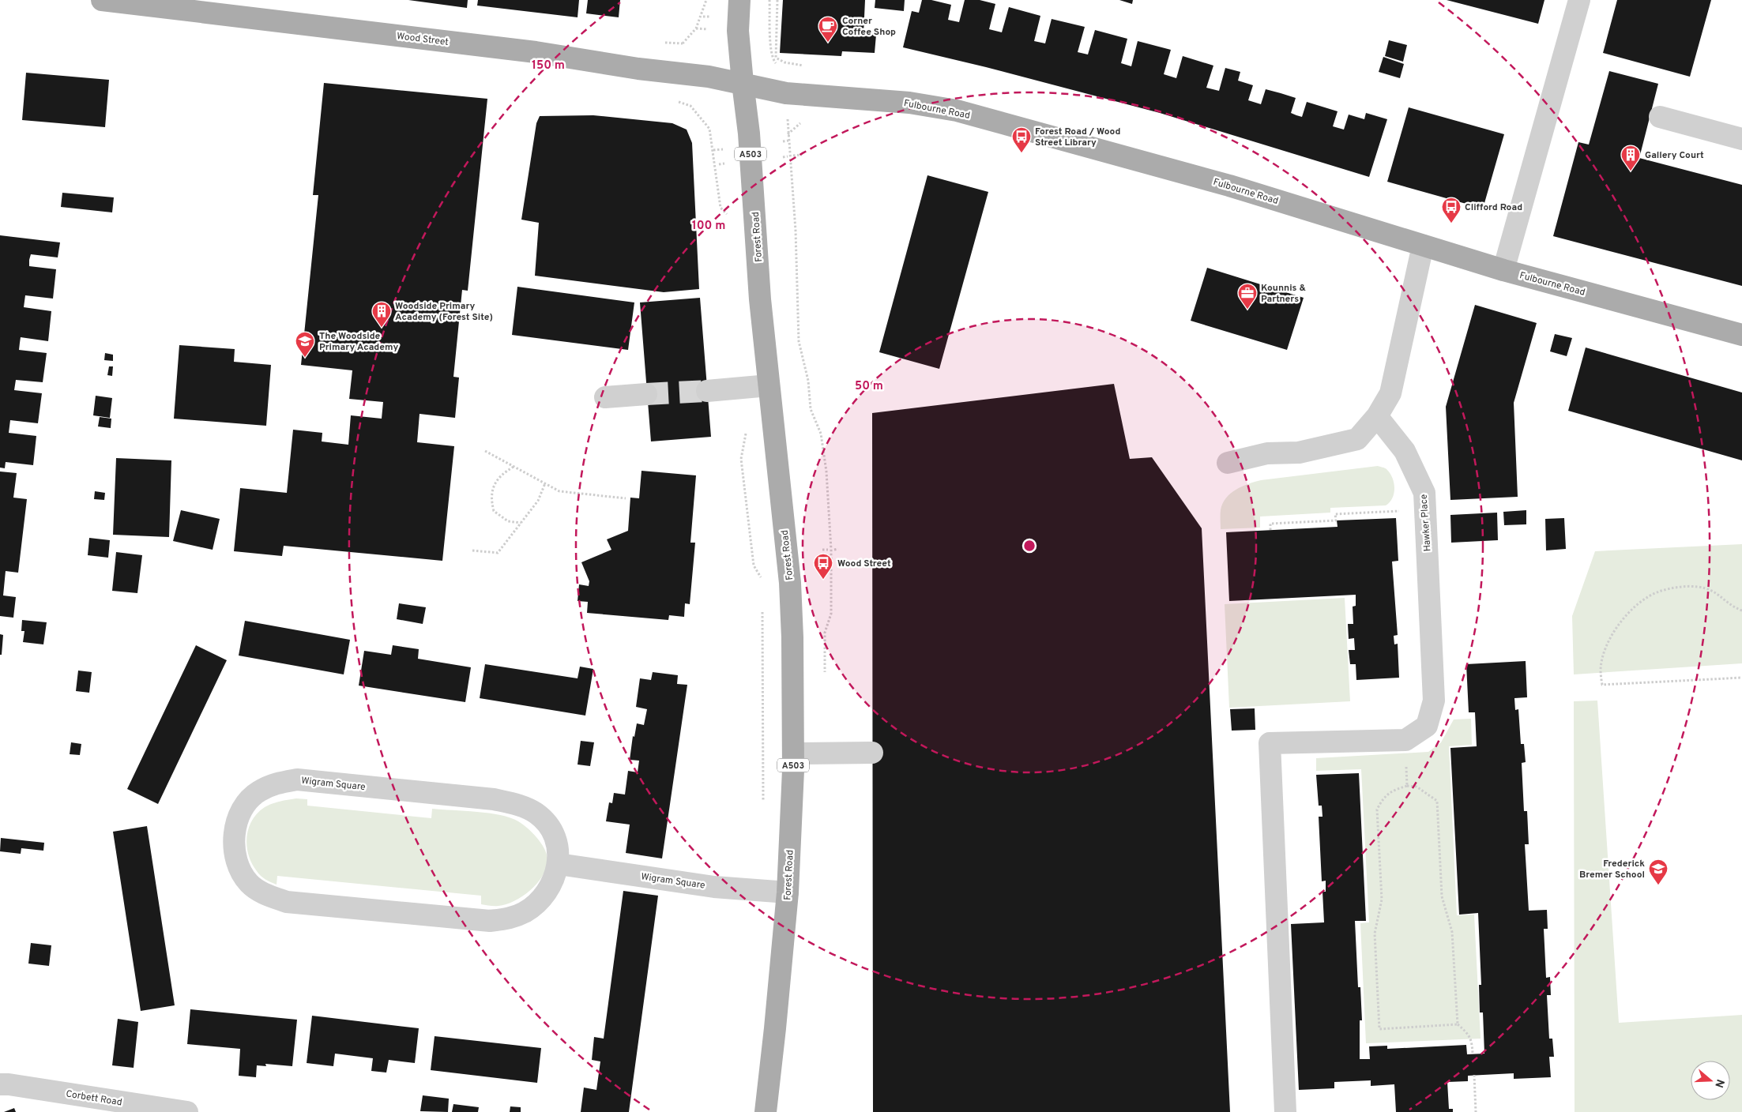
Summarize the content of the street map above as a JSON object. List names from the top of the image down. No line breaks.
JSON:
{"streets":{"main road":["Wood Street","Fulbourne Road","A503","Forest Road"],"street":["Hawker Place","Wigram Square","Corbett Road"]},"crossings":[["Wood Street","Fulbourne Road"],["Wood Street","Forest Road"],["Fulbourne Road","Forest Road"],["Forest Road","Wigram Square"]],"places":{"cafe":["Corner Coffee Shop"],"bus stop":["Forest Road / Wood Street Library","Clifford Road","Wood Street"],"building":["Gallery Court","Woodside Primary Academy (Forest Site)"],"office":["Kounnis & Partners"],"school or university":["The Woodside Primary Academy","Frederick Bremer School"]},"north":"right","rings":["150 m","100 m","50 m"]}
